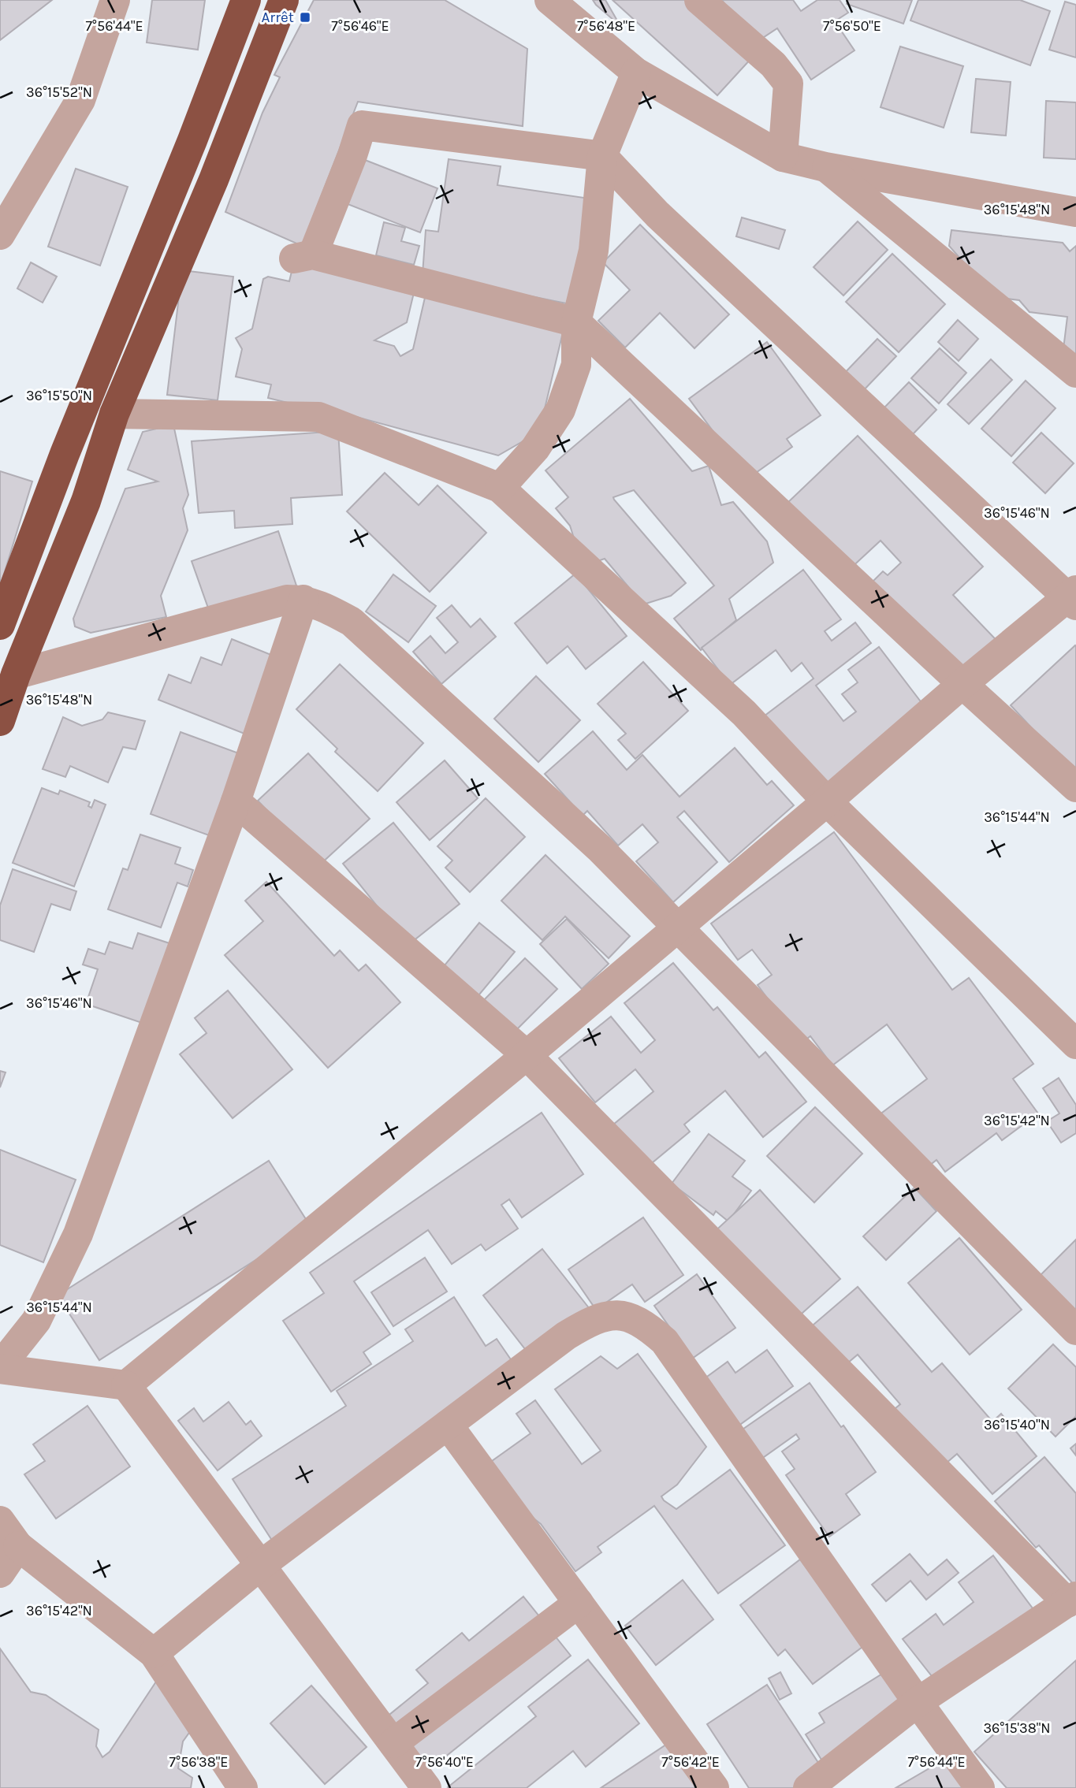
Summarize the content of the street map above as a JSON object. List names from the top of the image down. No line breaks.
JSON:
{"places":{"transit":["Arrêt"]},"coordinates":["7°56'44\"E","7°56'46\"E","7°56'48\"E","7°56'50\"E","36°15'52\"N","36°15'48\"N","36°15'50\"N","36°15'46\"N","36°15'44\"N","36°15'42\"N","36°15'40\"N","36°15'38\"N","7°56'38\"E","7°56'40\"E","7°56'42\"E"]}
